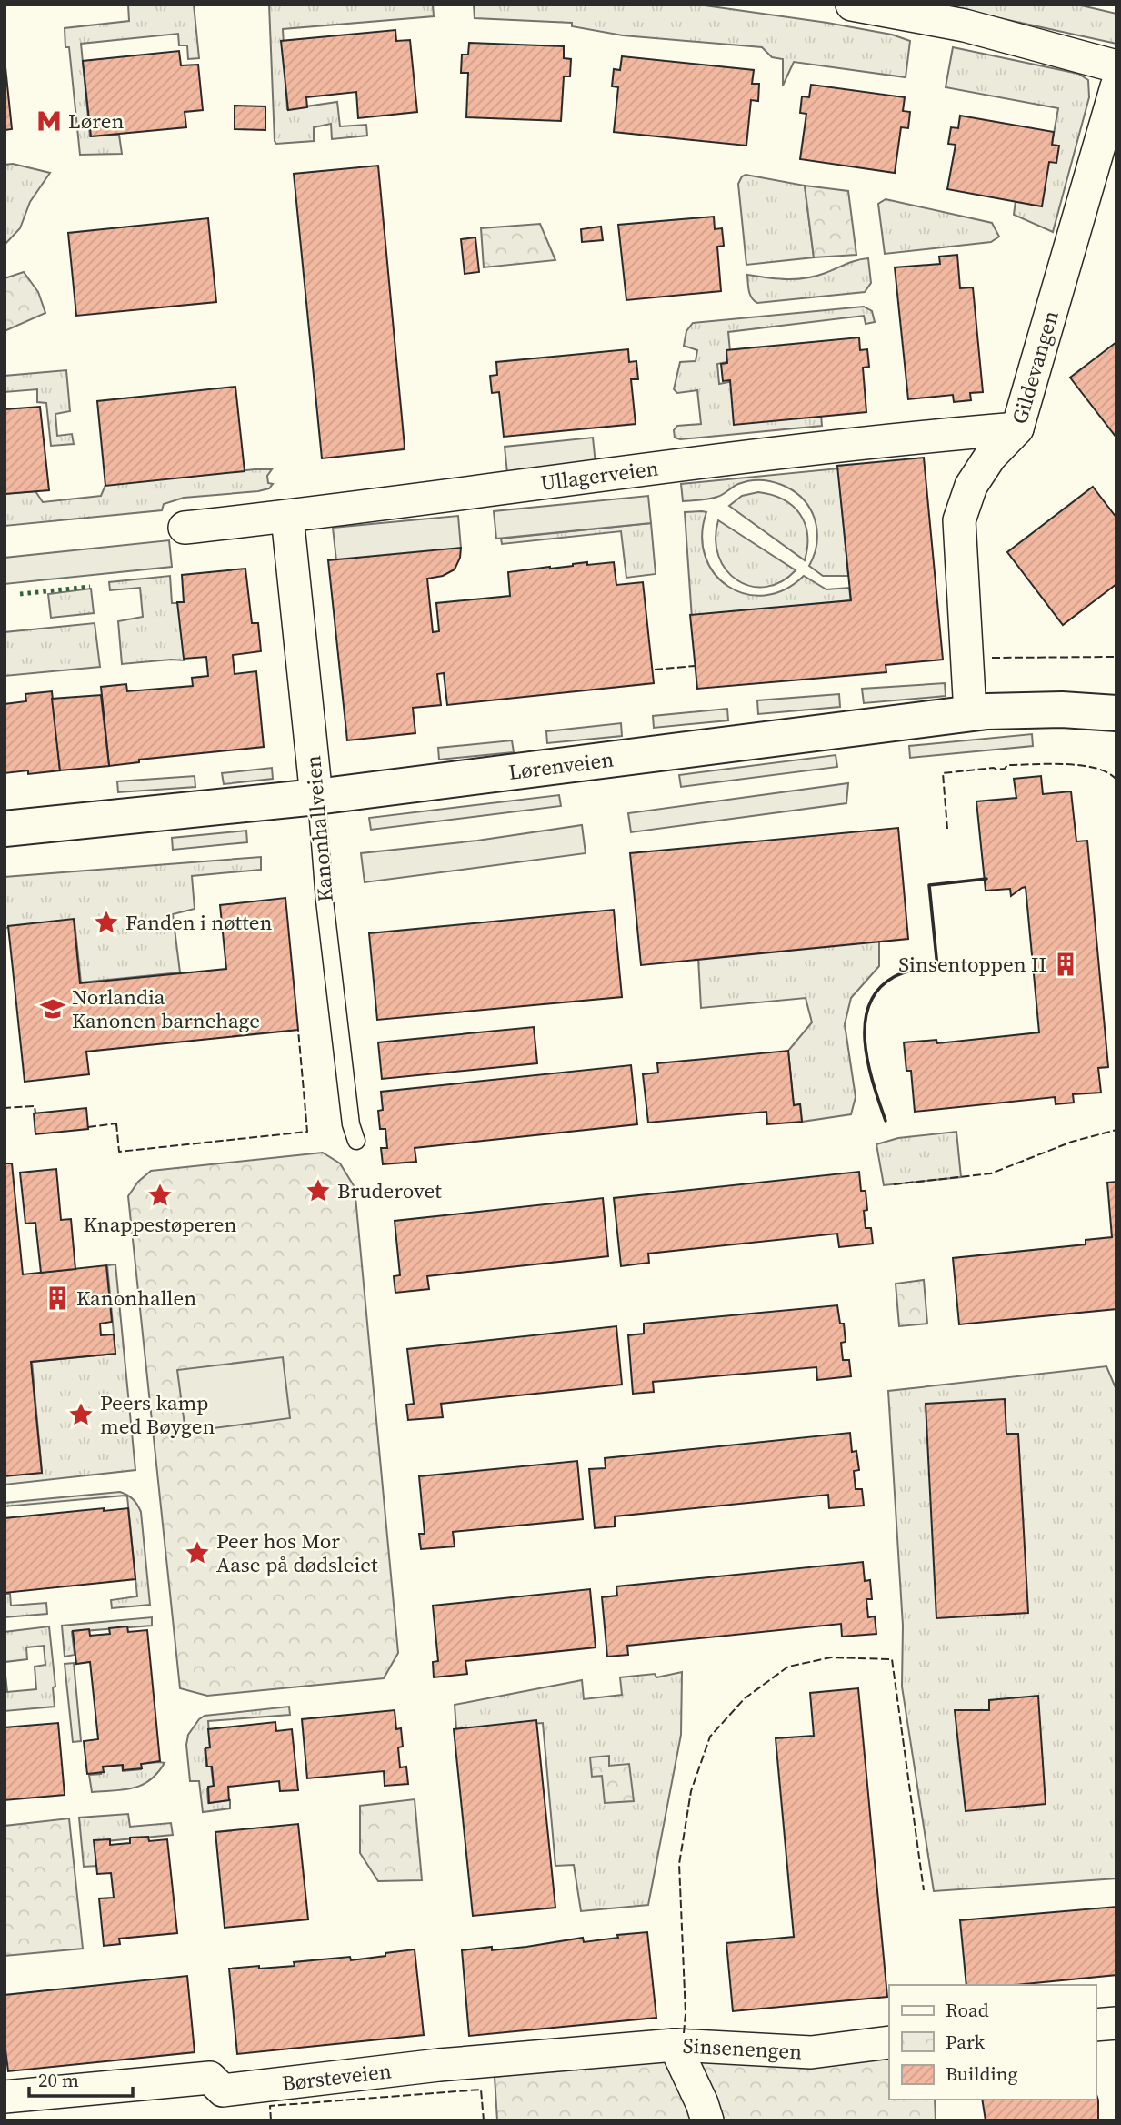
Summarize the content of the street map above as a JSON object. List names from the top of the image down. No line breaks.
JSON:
{"streets":{"street":["Gildevangen","Ullagerveien","Lørenveien","Kanonhallveien","Sinsenengen","Børsteveien"]},"crossings":[["Gildevangen","Ullagerveien"],["Gildevangen","Lørenveien"],["Ullagerveien","Kanonhallveien"],["Lørenveien","Kanonhallveien"],["Sinsenengen","Børsteveien"]],"places":{"metro station":["Løren"],"place":["Fanden i nøtten","Bruderovet","Knappestøperen","Peers kamp med Bøygen","Peer hos Mor Aase på dødsleiet"],"building":["Sinsentoppen II","Kanonhallen"],"school or university":["Norlandia Kanonen barnehage"]},"legend":["Road","Park","Building"],"scale_bar":"20 m"}
